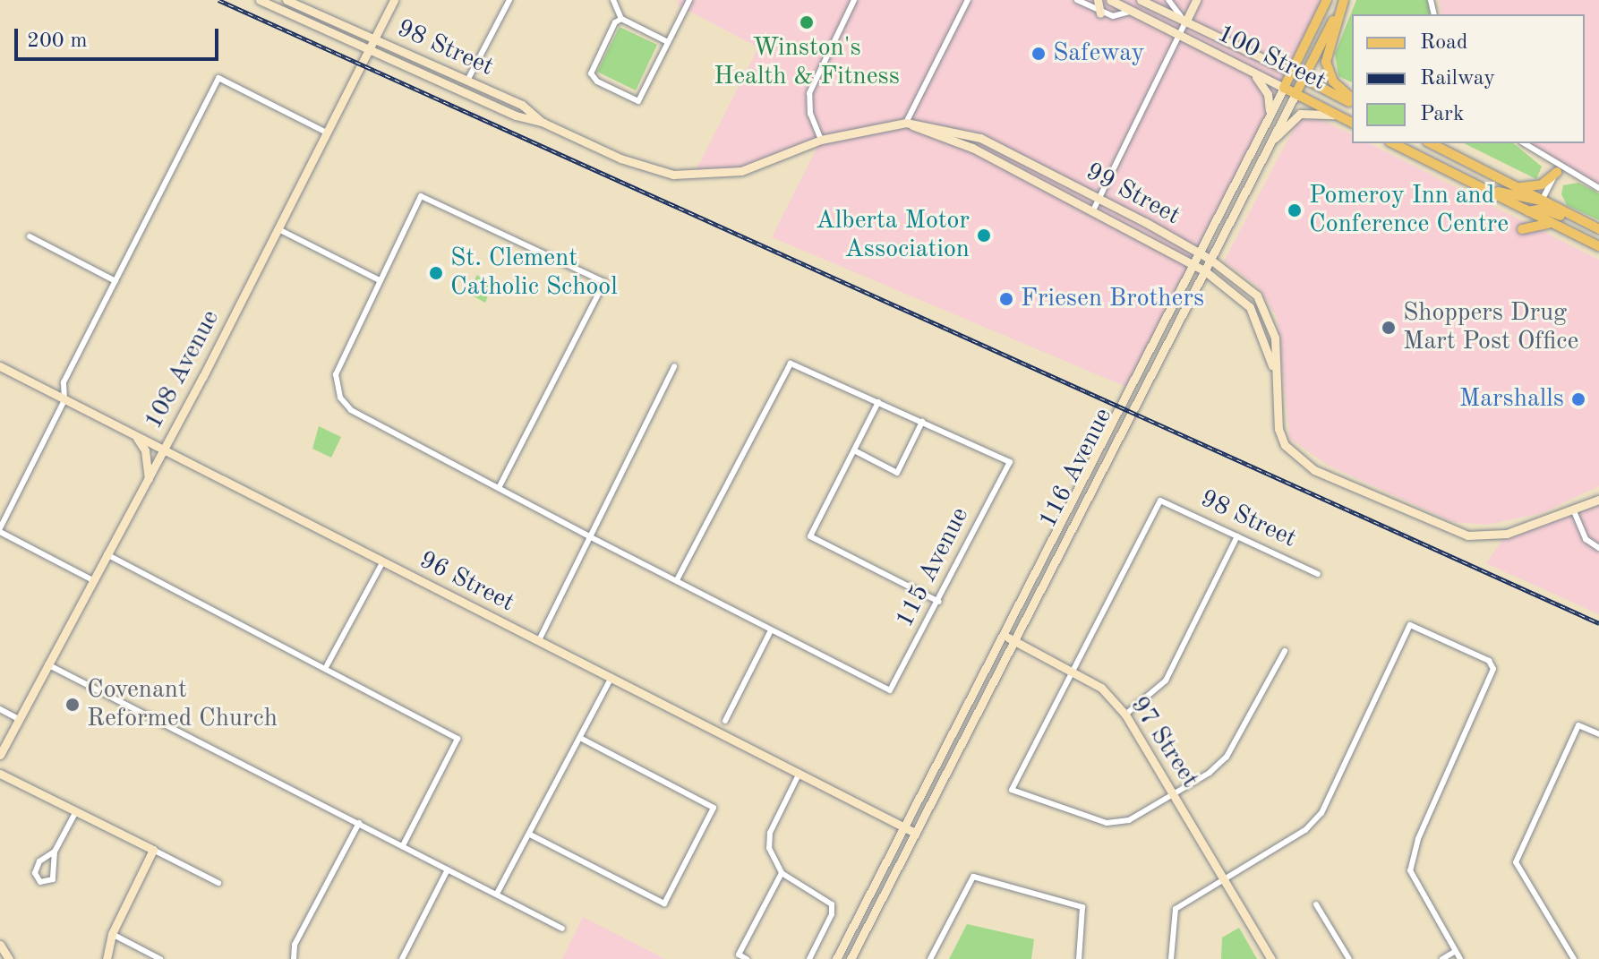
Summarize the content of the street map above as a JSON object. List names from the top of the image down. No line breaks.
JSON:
{"streets":{"main road":["98 Street","100 Street","99 Street","108 Avenue","116 Avenue","96 Street","97 Street"],"street":["115 Avenue"]},"crossings":[["98 Street","99 Street"],["98 Street","108 Avenue"],["98 Street","97 Street"],["100 Street","116 Avenue"],["99 Street","116 Avenue"],["108 Avenue","96 Street"],["116 Avenue","96 Street"],["116 Avenue","97 Street"]],"places":["Winston's Health & Fitness","Safeway","Pomeroy Inn and Conference Centre","Alberta Motor Association","St. Clement Catholic School","Friesen Brothers","Shoppers Drug Mart Post Office","Marshalls","Covenant Reformed Church"],"legend":["Road","Railway","Park"],"scale_bar":"200 m"}
